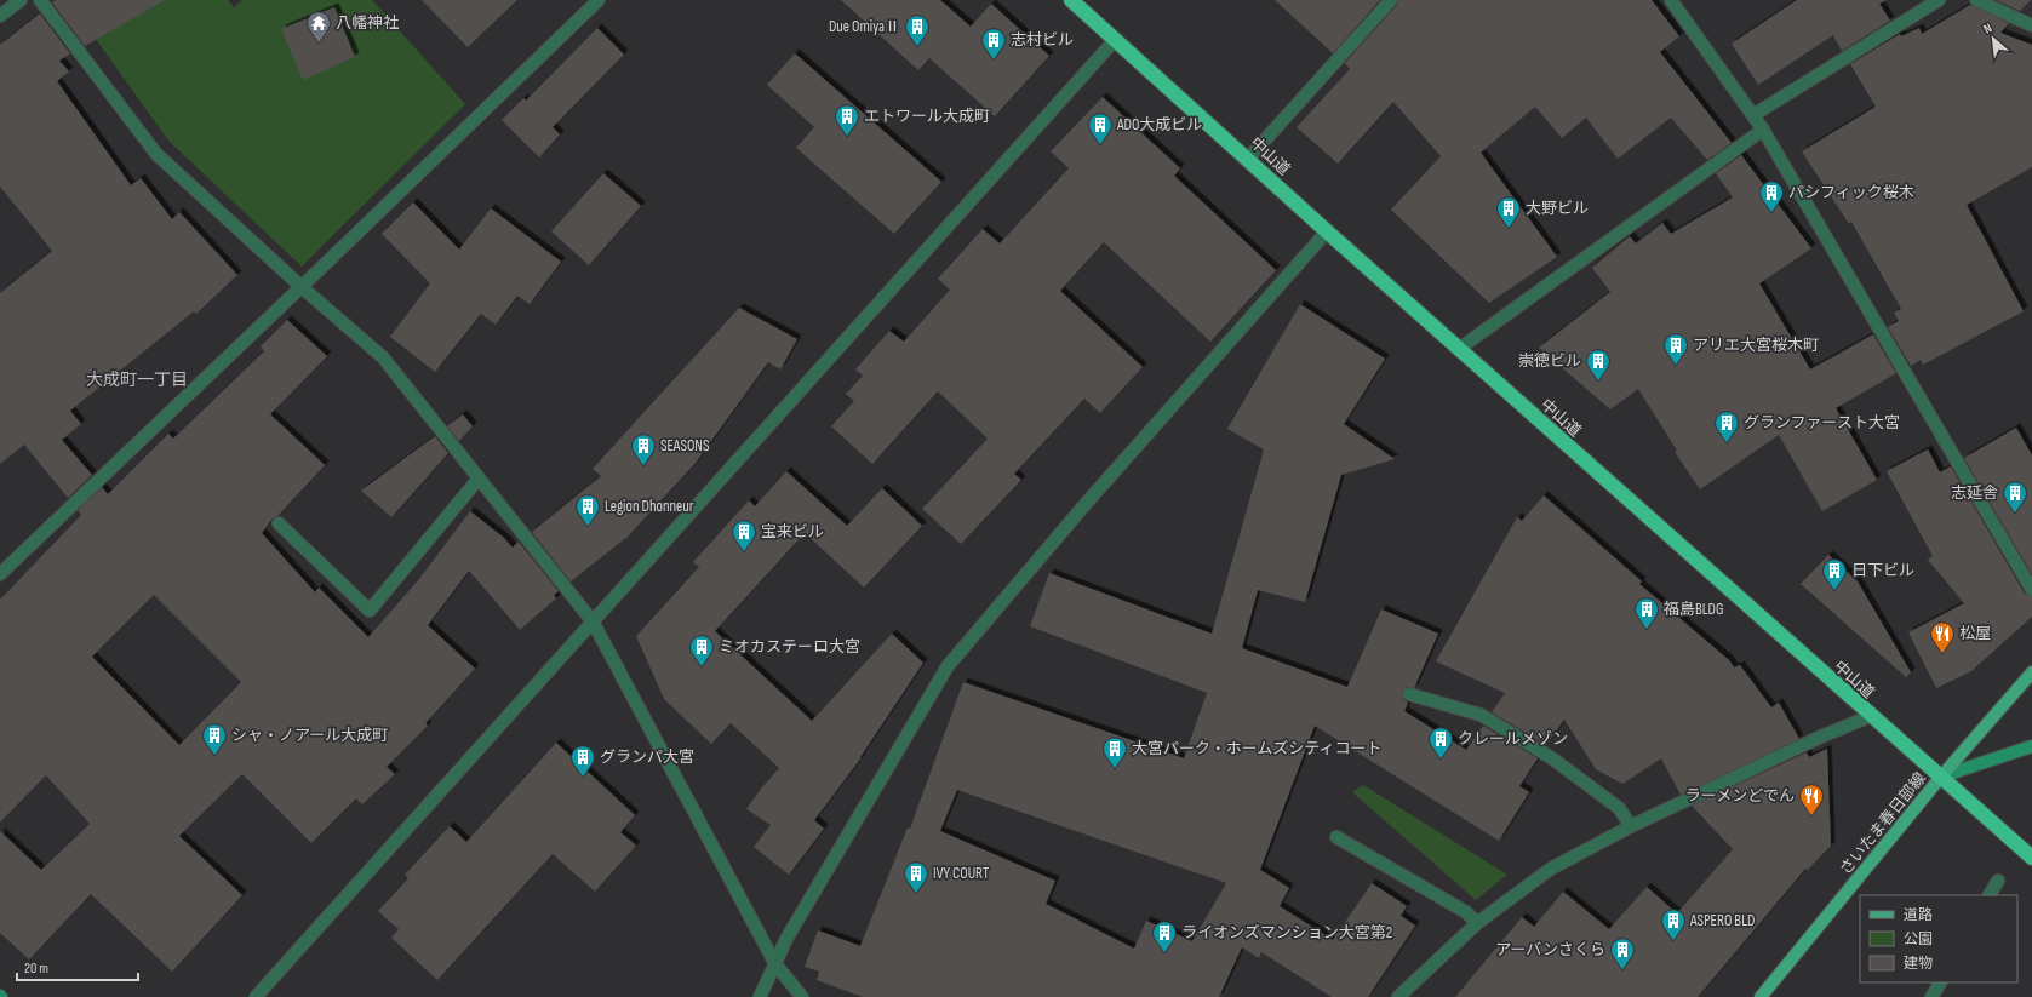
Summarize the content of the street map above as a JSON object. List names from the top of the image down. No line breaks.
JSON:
{"streets":{"highway":["中山道"],"main road":["さいたま春日部線"]},"crossings":[["中山道","さいたま春日部線"]],"districts":["大成町一丁目"],"places":{"temple":["八幡神社"],"building":["Due OmiyaⅡ","志村ビル","エトワール大成町","ADO大成ビル","パシフィック桜木","大野ビル","アリエ大宮桜木町","崇徳ビル","グランファースト大宮","SEASONS","志延舎","Legion Dhonneur","宝来ビル","日下ビル","福島BLDG","ミオカステーロ大宮","シャ・ノアール大成町","クレールメゾン","大宮パーク・ホームズシティコート","グランパ大宮","IVY COURT","ASPERO BLD","ライオンズマンション大宮第2","アーバンさくら"],"restaurant":["松屋","ラーメンどでん"]},"legend":["道路","公園","建物"],"scale_bar":"20 m","north":"top left"}
